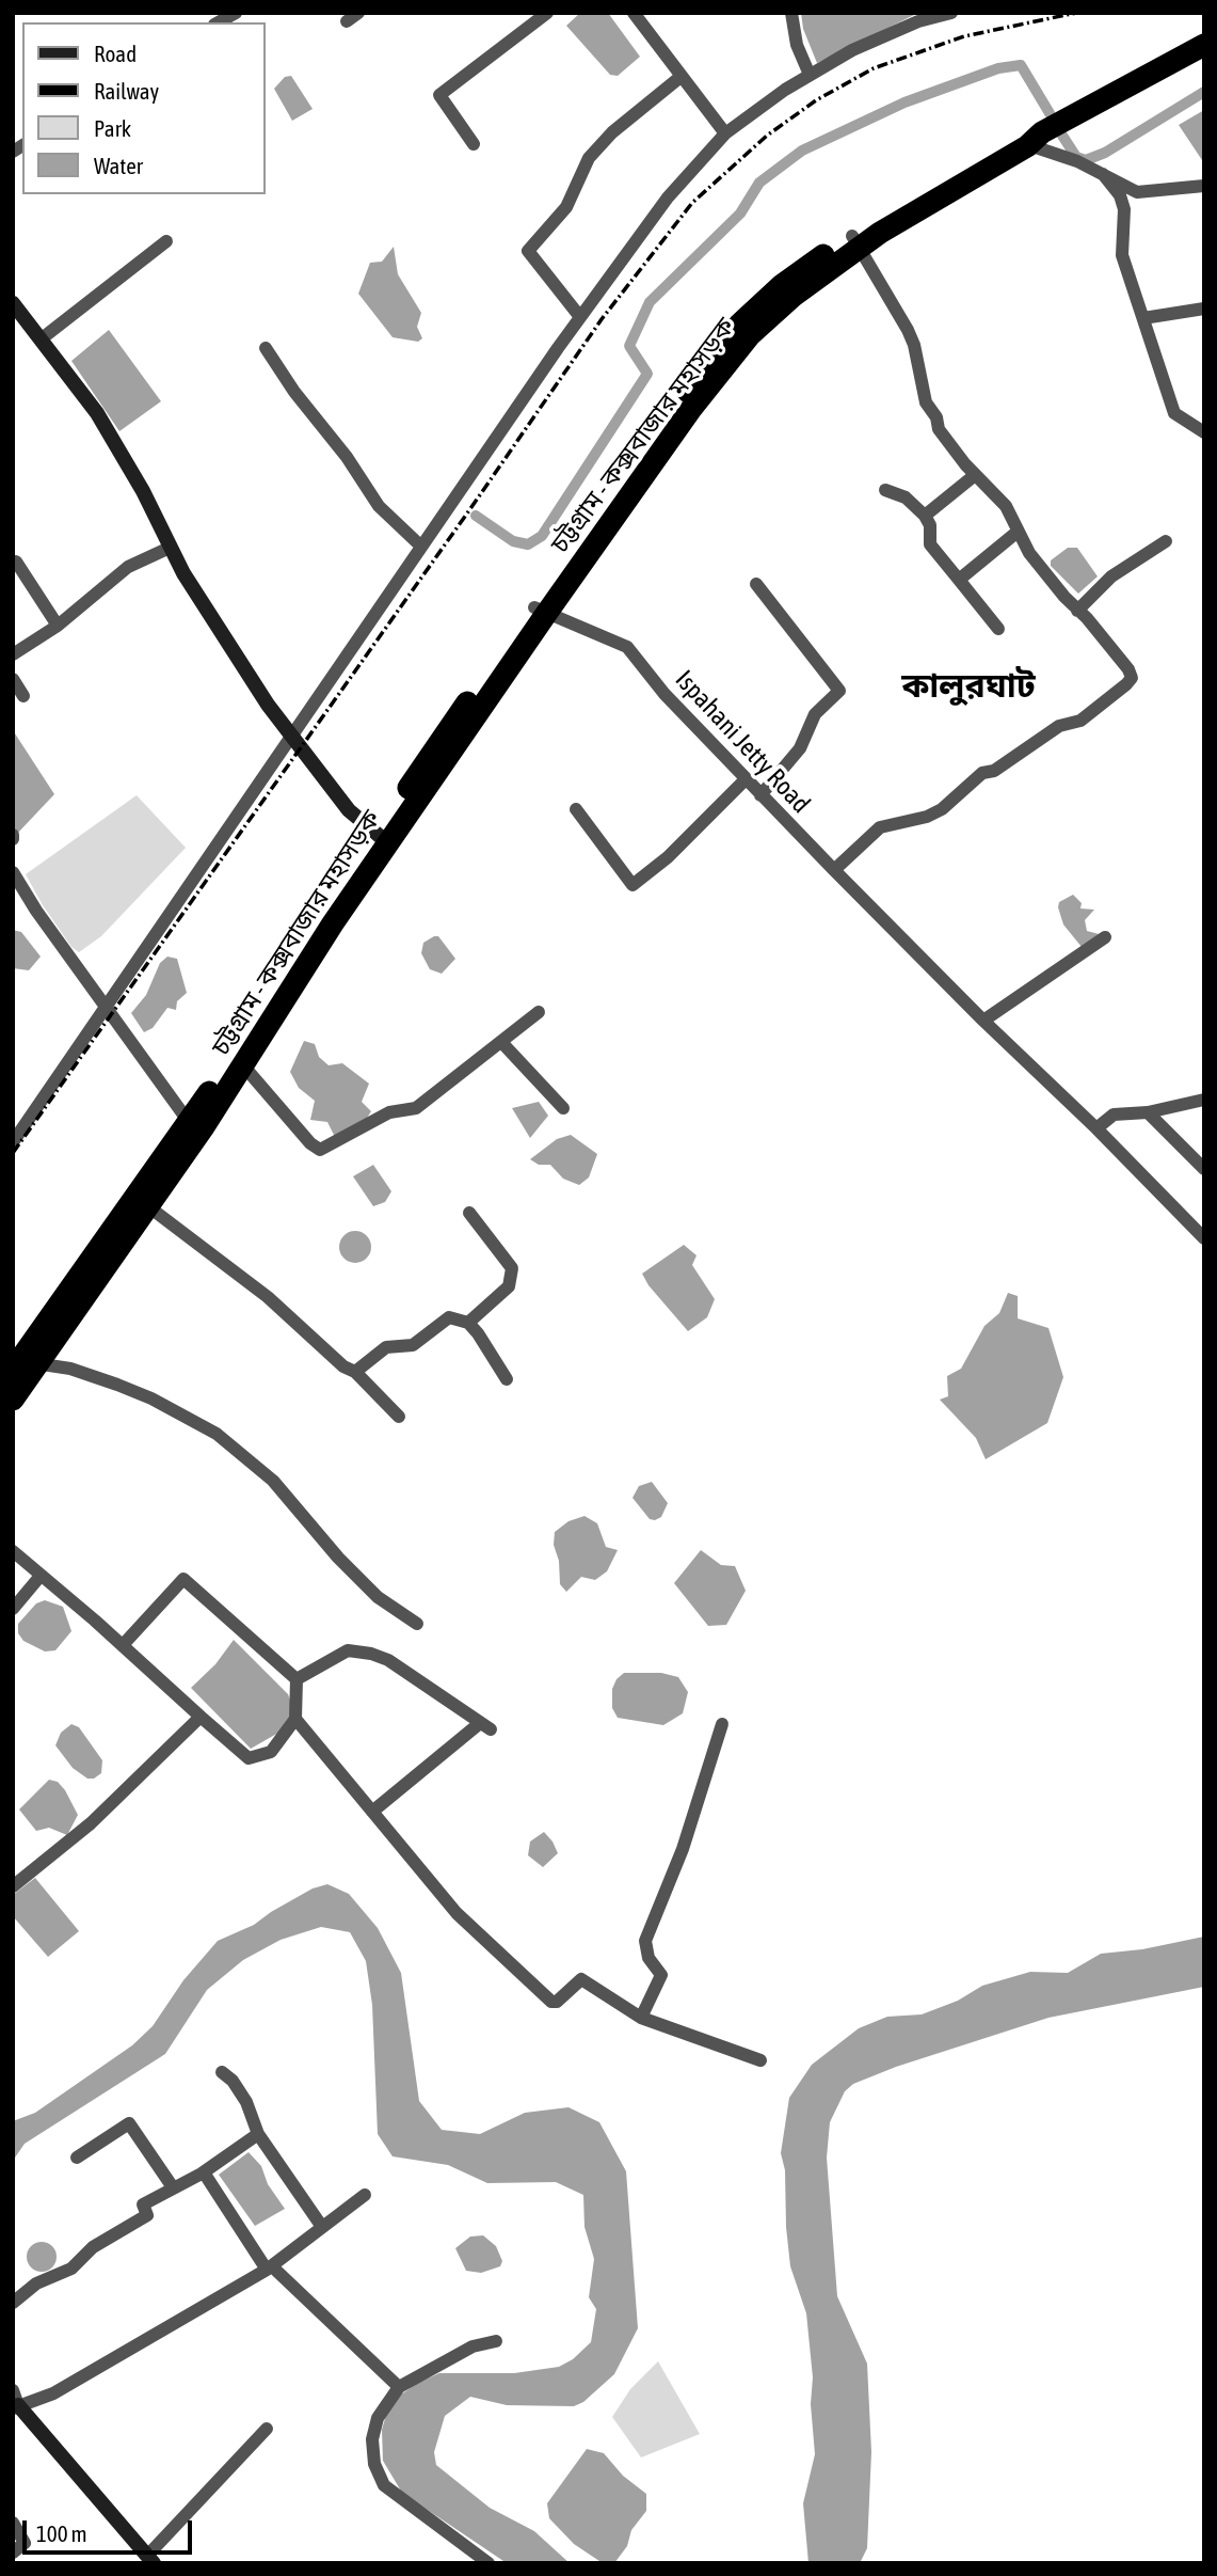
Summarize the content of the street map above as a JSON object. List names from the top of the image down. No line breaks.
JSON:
{"streets":{"highway":["চট্টগ্রাম - কক্সবাজার মহাসড়ক"],"street":["Ispahani Jetty Road"]},"crossings":[["চট্টগ্রাম - কক্সবাজার মহাসড়ক","Ispahani Jetty Road"]],"districts":["কালুরঘাট"],"legend":["Road","Railway","Park","Water"],"scale_bar":"100 m"}
